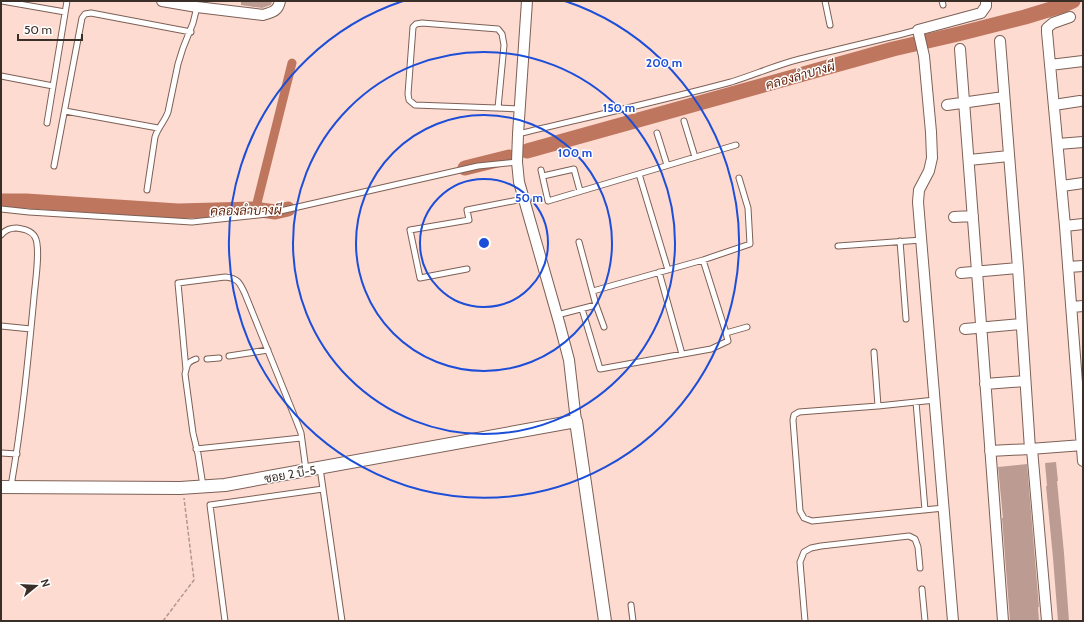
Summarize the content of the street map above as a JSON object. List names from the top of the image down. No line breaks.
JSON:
{"streets":{"street":["ซอย 2 บี-5"]},"water":["คลองลำบางผี"],"scale_bar":"50 m","north":"right","rings":["200 m","150 m","100 m","50 m"]}
